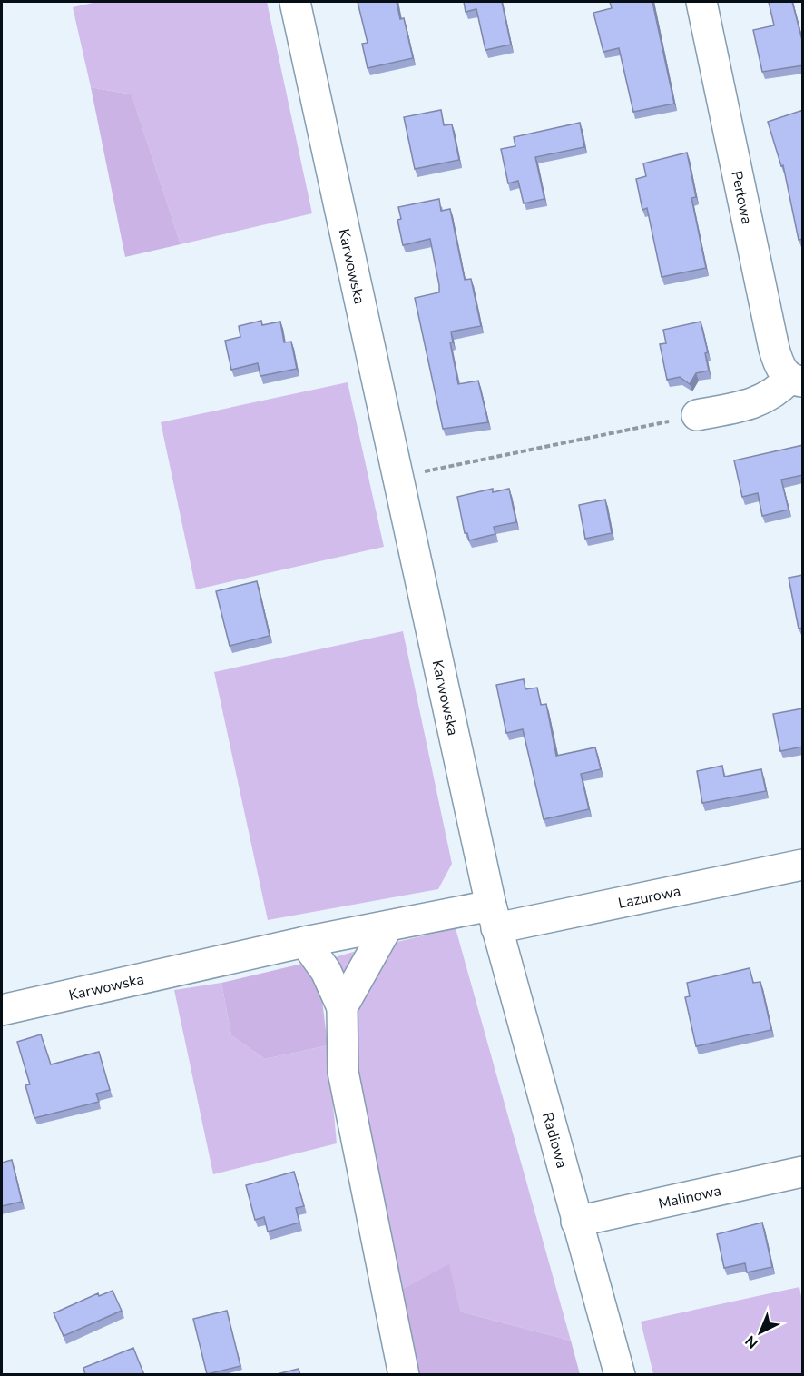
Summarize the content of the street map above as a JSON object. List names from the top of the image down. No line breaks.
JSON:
{"streets":{"street":["Perłowa","Karwowska","Lazurowa","Radiowa","Malinowa"]},"crossings":[["Karwowska","Lazurowa"],["Karwowska","Radiowa"],["Lazurowa","Radiowa"],["Radiowa","Malinowa"]],"north":"bottom left"}
